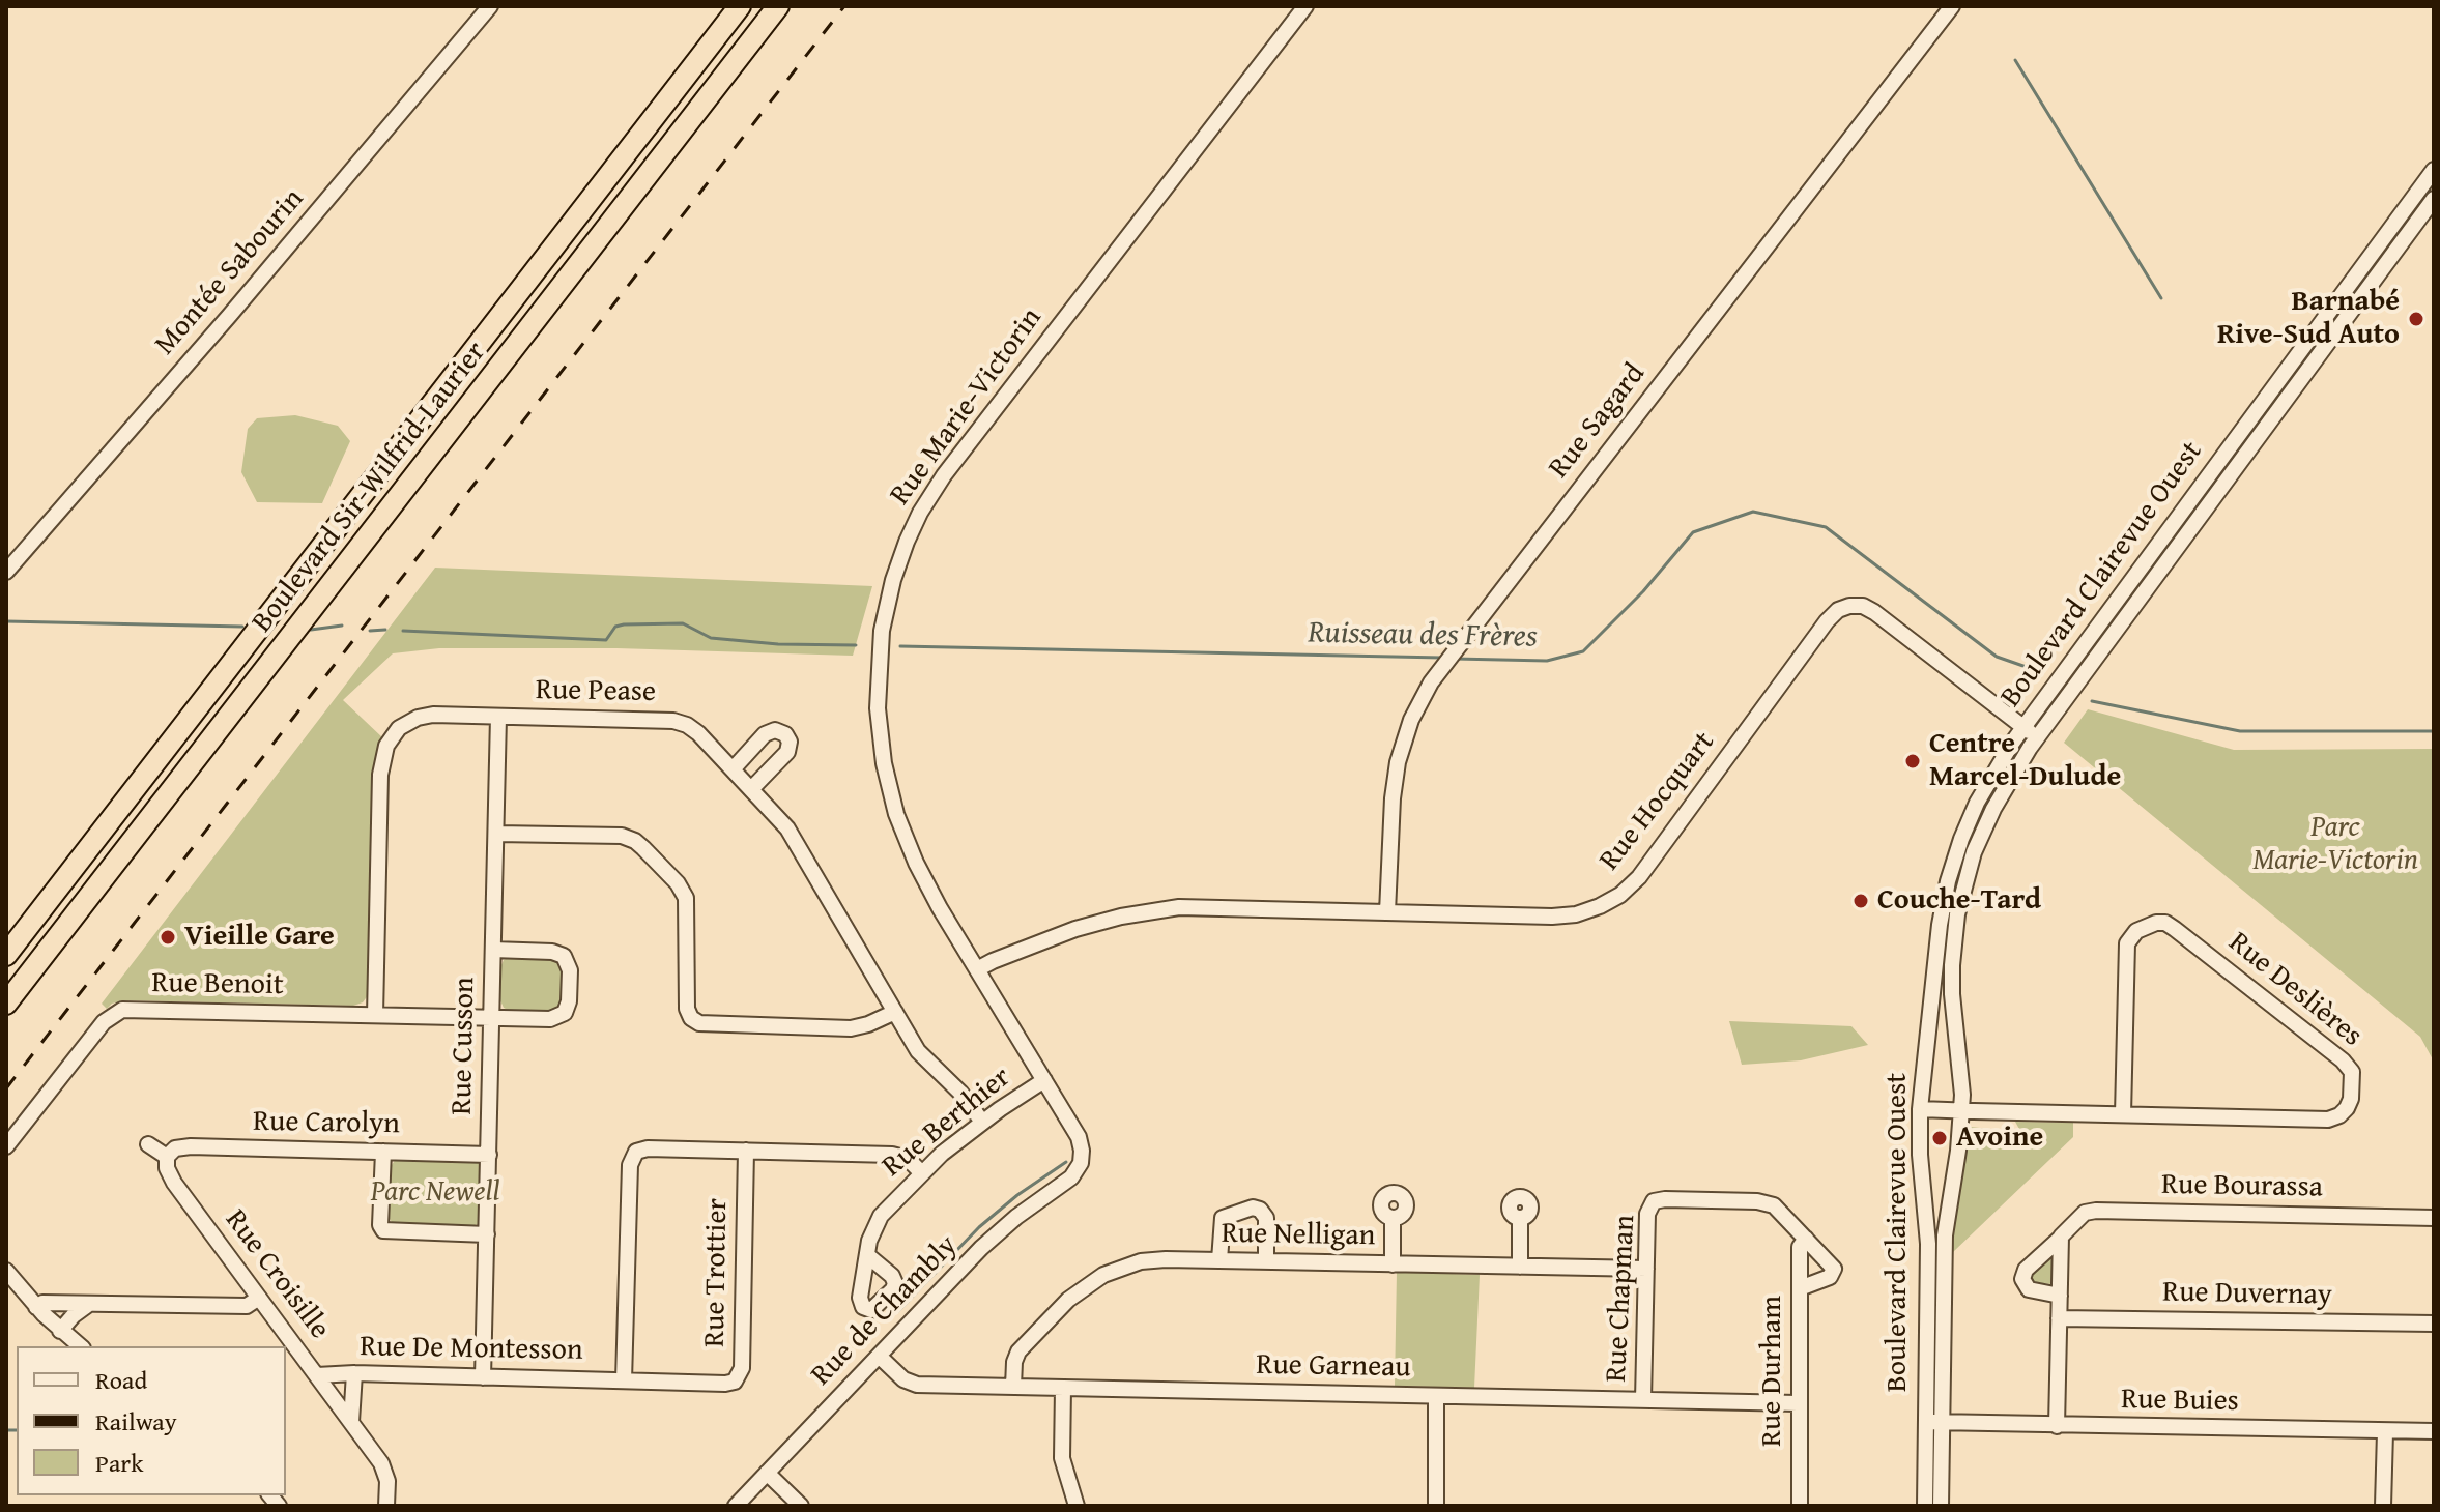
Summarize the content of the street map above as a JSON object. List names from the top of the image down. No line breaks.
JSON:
{"streets":{"highway":["Boulevard Sir-Wilfrid-Laurier"],"street":["Montée Sabourin","Rue Marie-Victorin","Rue Sagard","Boulevard Clairevue Ouest","Rue Pease","Rue Hocquart","Rue Benoit","Rue Deslières","Rue Cusson","Rue Berthier","Rue Carolyn","Rue Bourassa","Rue Nelligan","Rue Trottier","Rue Croisille","Rue Duvernay","Rue Chapman","Rue de Chambly","Rue De Montesson","Rue Garneau","Rue Durham","Rue Buies"]},"crossings":[["Rue Marie-Victorin","Rue Hocquart"],["Rue Marie-Victorin","Rue Berthier"],["Rue Marie-Victorin","Rue de Chambly"],["Rue Sagard","Rue Hocquart"],["Boulevard Clairevue Ouest","Rue Hocquart"],["Boulevard Clairevue Ouest","Rue Deslières"],["Boulevard Clairevue Ouest","Rue Buies"],["Rue Pease","Rue Benoit"],["Rue Pease","Rue Cusson"],["Rue Pease","Rue Berthier"],["Rue Benoit","Rue Cusson"],["Rue Cusson","Rue Carolyn"],["Rue Cusson","Rue De Montesson"],["Rue Carolyn","Rue Croisille"],["Rue Nelligan","Rue Chapman"],["Rue Nelligan","Rue Garneau"],["Rue Trottier","Rue De Montesson"],["Rue Croisille","Rue De Montesson"],["Rue Chapman","Rue Garneau"],["Rue Chapman","Rue Durham"],["Rue de Chambly","Rue Garneau"],["Rue Garneau","Rue Durham"]],"water":["Ruisseau des Frères"],"parks":["Parc Marie-Victorin","Parc Newell"],"places":["Barnabé Rive-Sud Auto","Centre Marcel-Dulude","Couche-Tard","Vieille Gare","Avoine"],"legend":["Road","Railway","Park"]}
